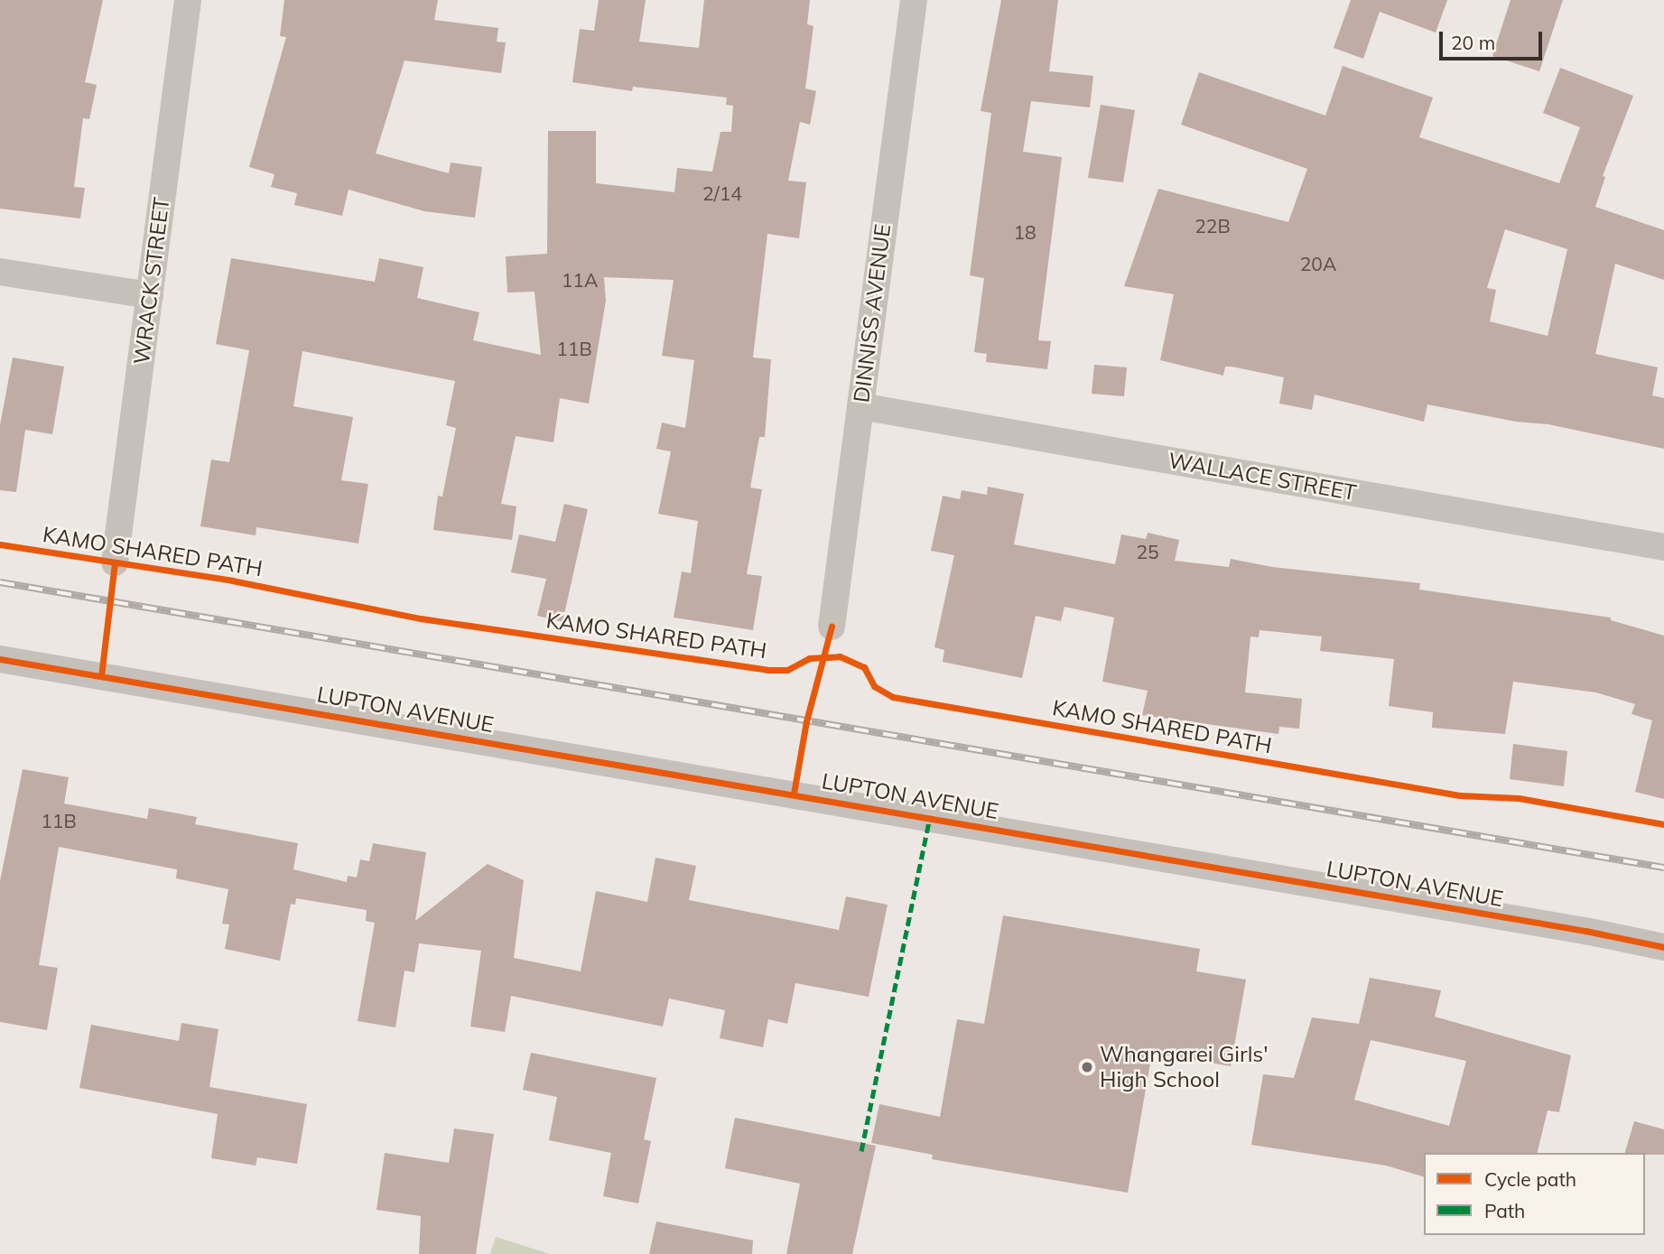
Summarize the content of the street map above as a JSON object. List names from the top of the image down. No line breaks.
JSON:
{"streets":{"street":["WRACK STREET","DINNISS AVENUE","WALLACE STREET","LUPTON AVENUE"],"cycle path":["KAMO SHARED PATH"]},"crossings":[["DINNISS AVENUE","WALLACE STREET"]],"places":["Whangarei Girls' High School"],"house_numbers":["2/14","22B","18","20A","11A","11B","25","11B"],"legend":["Cycle path","Path"],"scale_bar":"20 m"}
